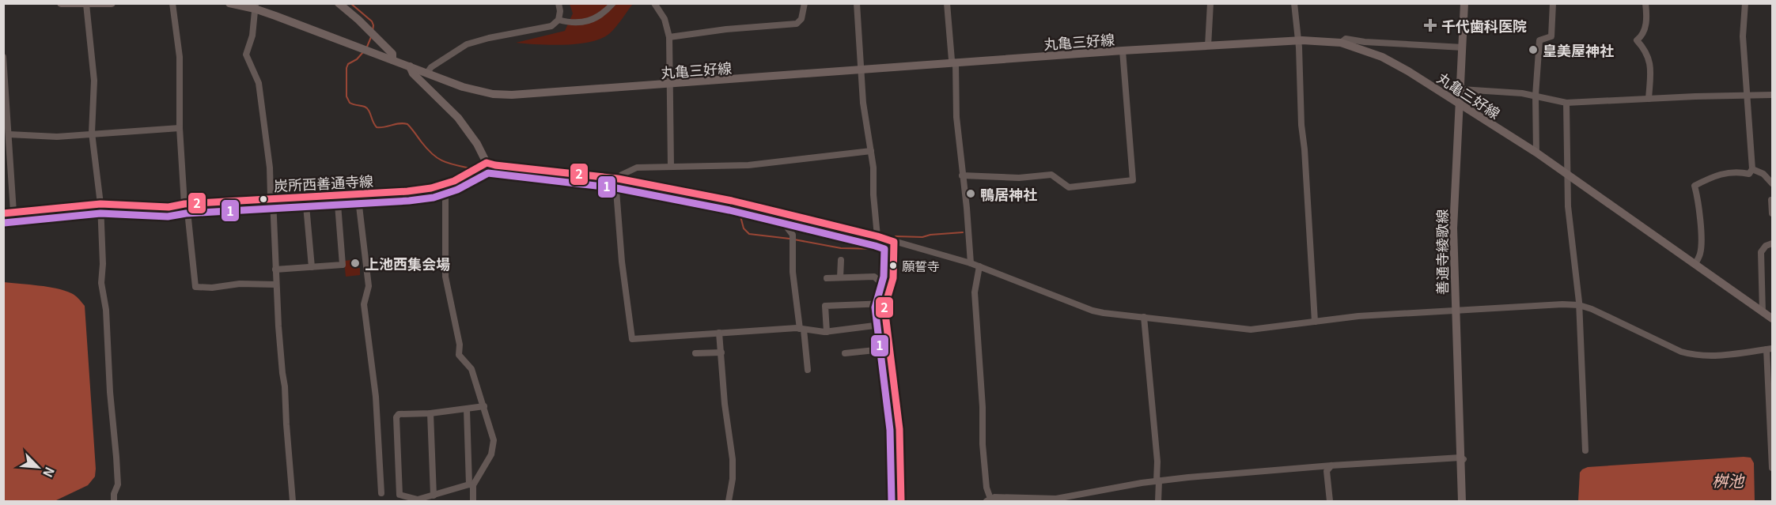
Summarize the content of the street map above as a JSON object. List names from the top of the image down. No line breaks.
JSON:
{"streets":{"main road":["丸亀三好線","炭所西善通寺線","善通寺綾歌線"]},"crossings":[["丸亀三好線","善通寺綾歌線"]],"water":["桝池"],"places":{"health":["千代歯科医院"],"other":["皇美屋神社","鴨居神社","上池西集会場","願誓寺"]},"lines":["transit line 2","transit line 1"],"north":"bottom right"}
